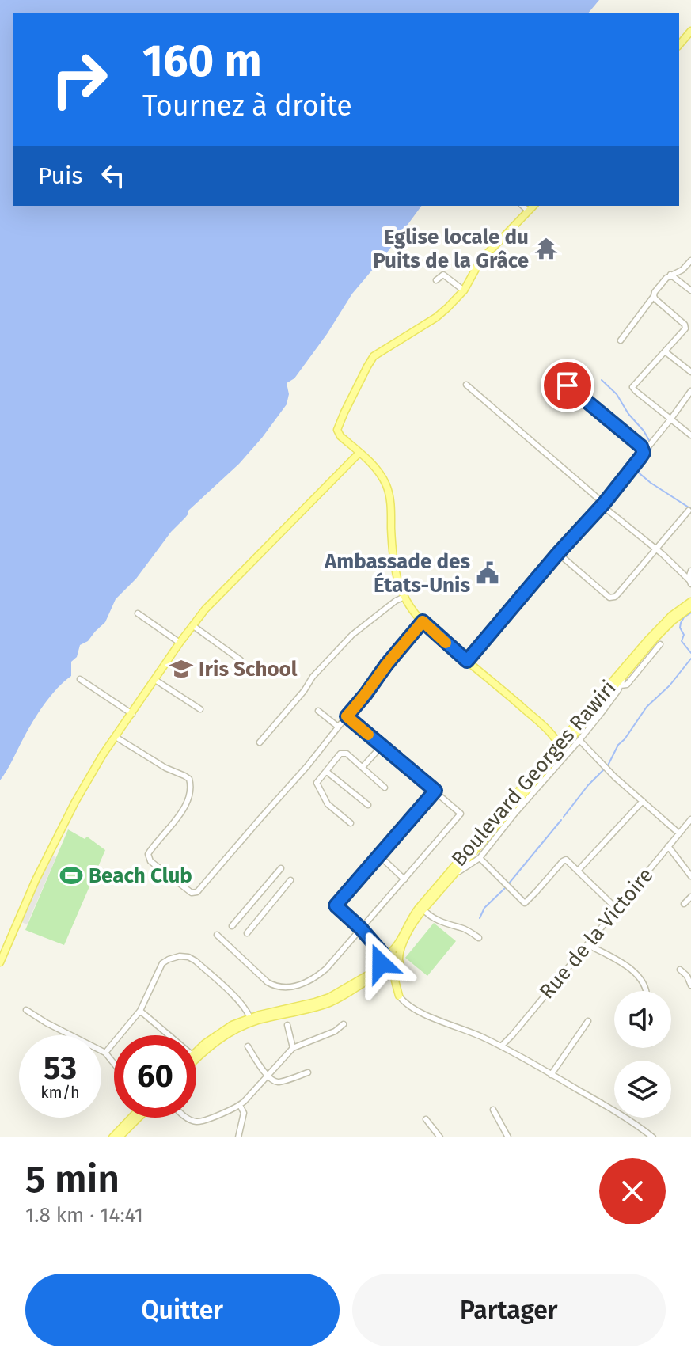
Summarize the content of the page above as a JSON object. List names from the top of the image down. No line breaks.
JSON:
{"streets":{"main road":["Boulevard Georges Rawiri"],"street":["Rue de la Victoire"]},"places":{"temple":["Eglise locale du Puits de la Grâce"],"public building":["Ambassade des États-Unis"],"school or university":["Iris School"],"sports":["Beach Club"]},"page":{"turn":["160 m","Tournez à droite"],"then":"Puis","speed":"53 km/h","limit":"60","heading":["5 min","1.8 km · 14:41"],"buttons":["Quitter","Partager"]}}
